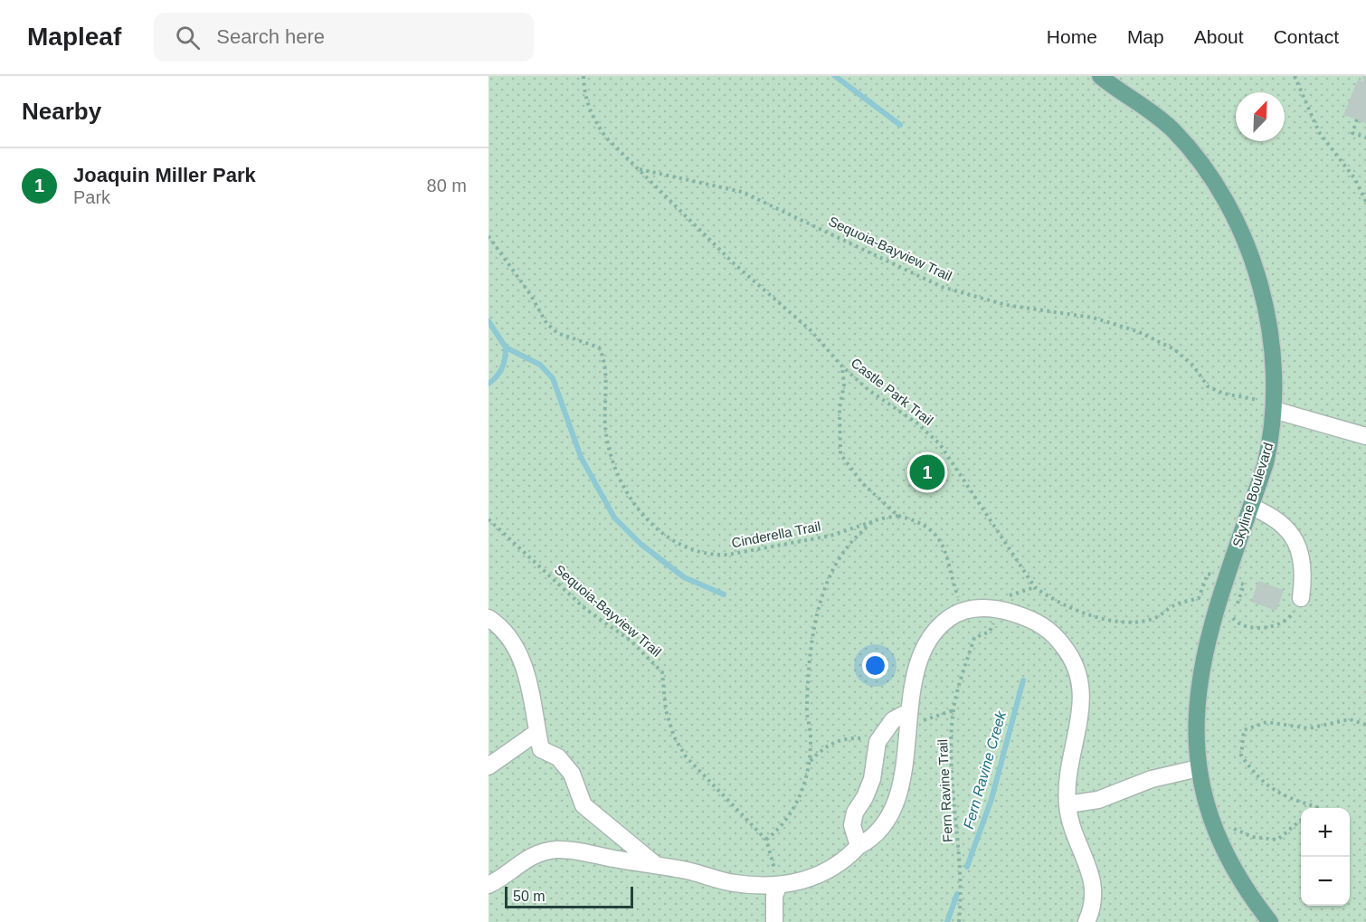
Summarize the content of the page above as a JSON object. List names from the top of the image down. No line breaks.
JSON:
{"streets":{"main road":["Skyline Boulevard"],"path":["Sequoia-Bayview Trail","Castle Park Trail","Cinderella Trail","Fern Ravine Trail"]},"crossings":[["Sequoia-Bayview Trail","Castle Park Trail"],["Sequoia-Bayview Trail","Skyline Boulevard"],["Castle Park Trail","Skyline Boulevard"]],"water":["Fern Ravine Creek"],"scale_bar":"50 m","north":"top right","page":{"header":"Mapleaf","search":"Search here","nav":["Home","Map","About","Contact"],"heading":"Nearby","list":[{"mark":"1","name":"Joaquin Miller Park","note":"Park","value":"80 m"}],"pins":"1","map_buttons":["+","−"],"scale":"50 m"}}
